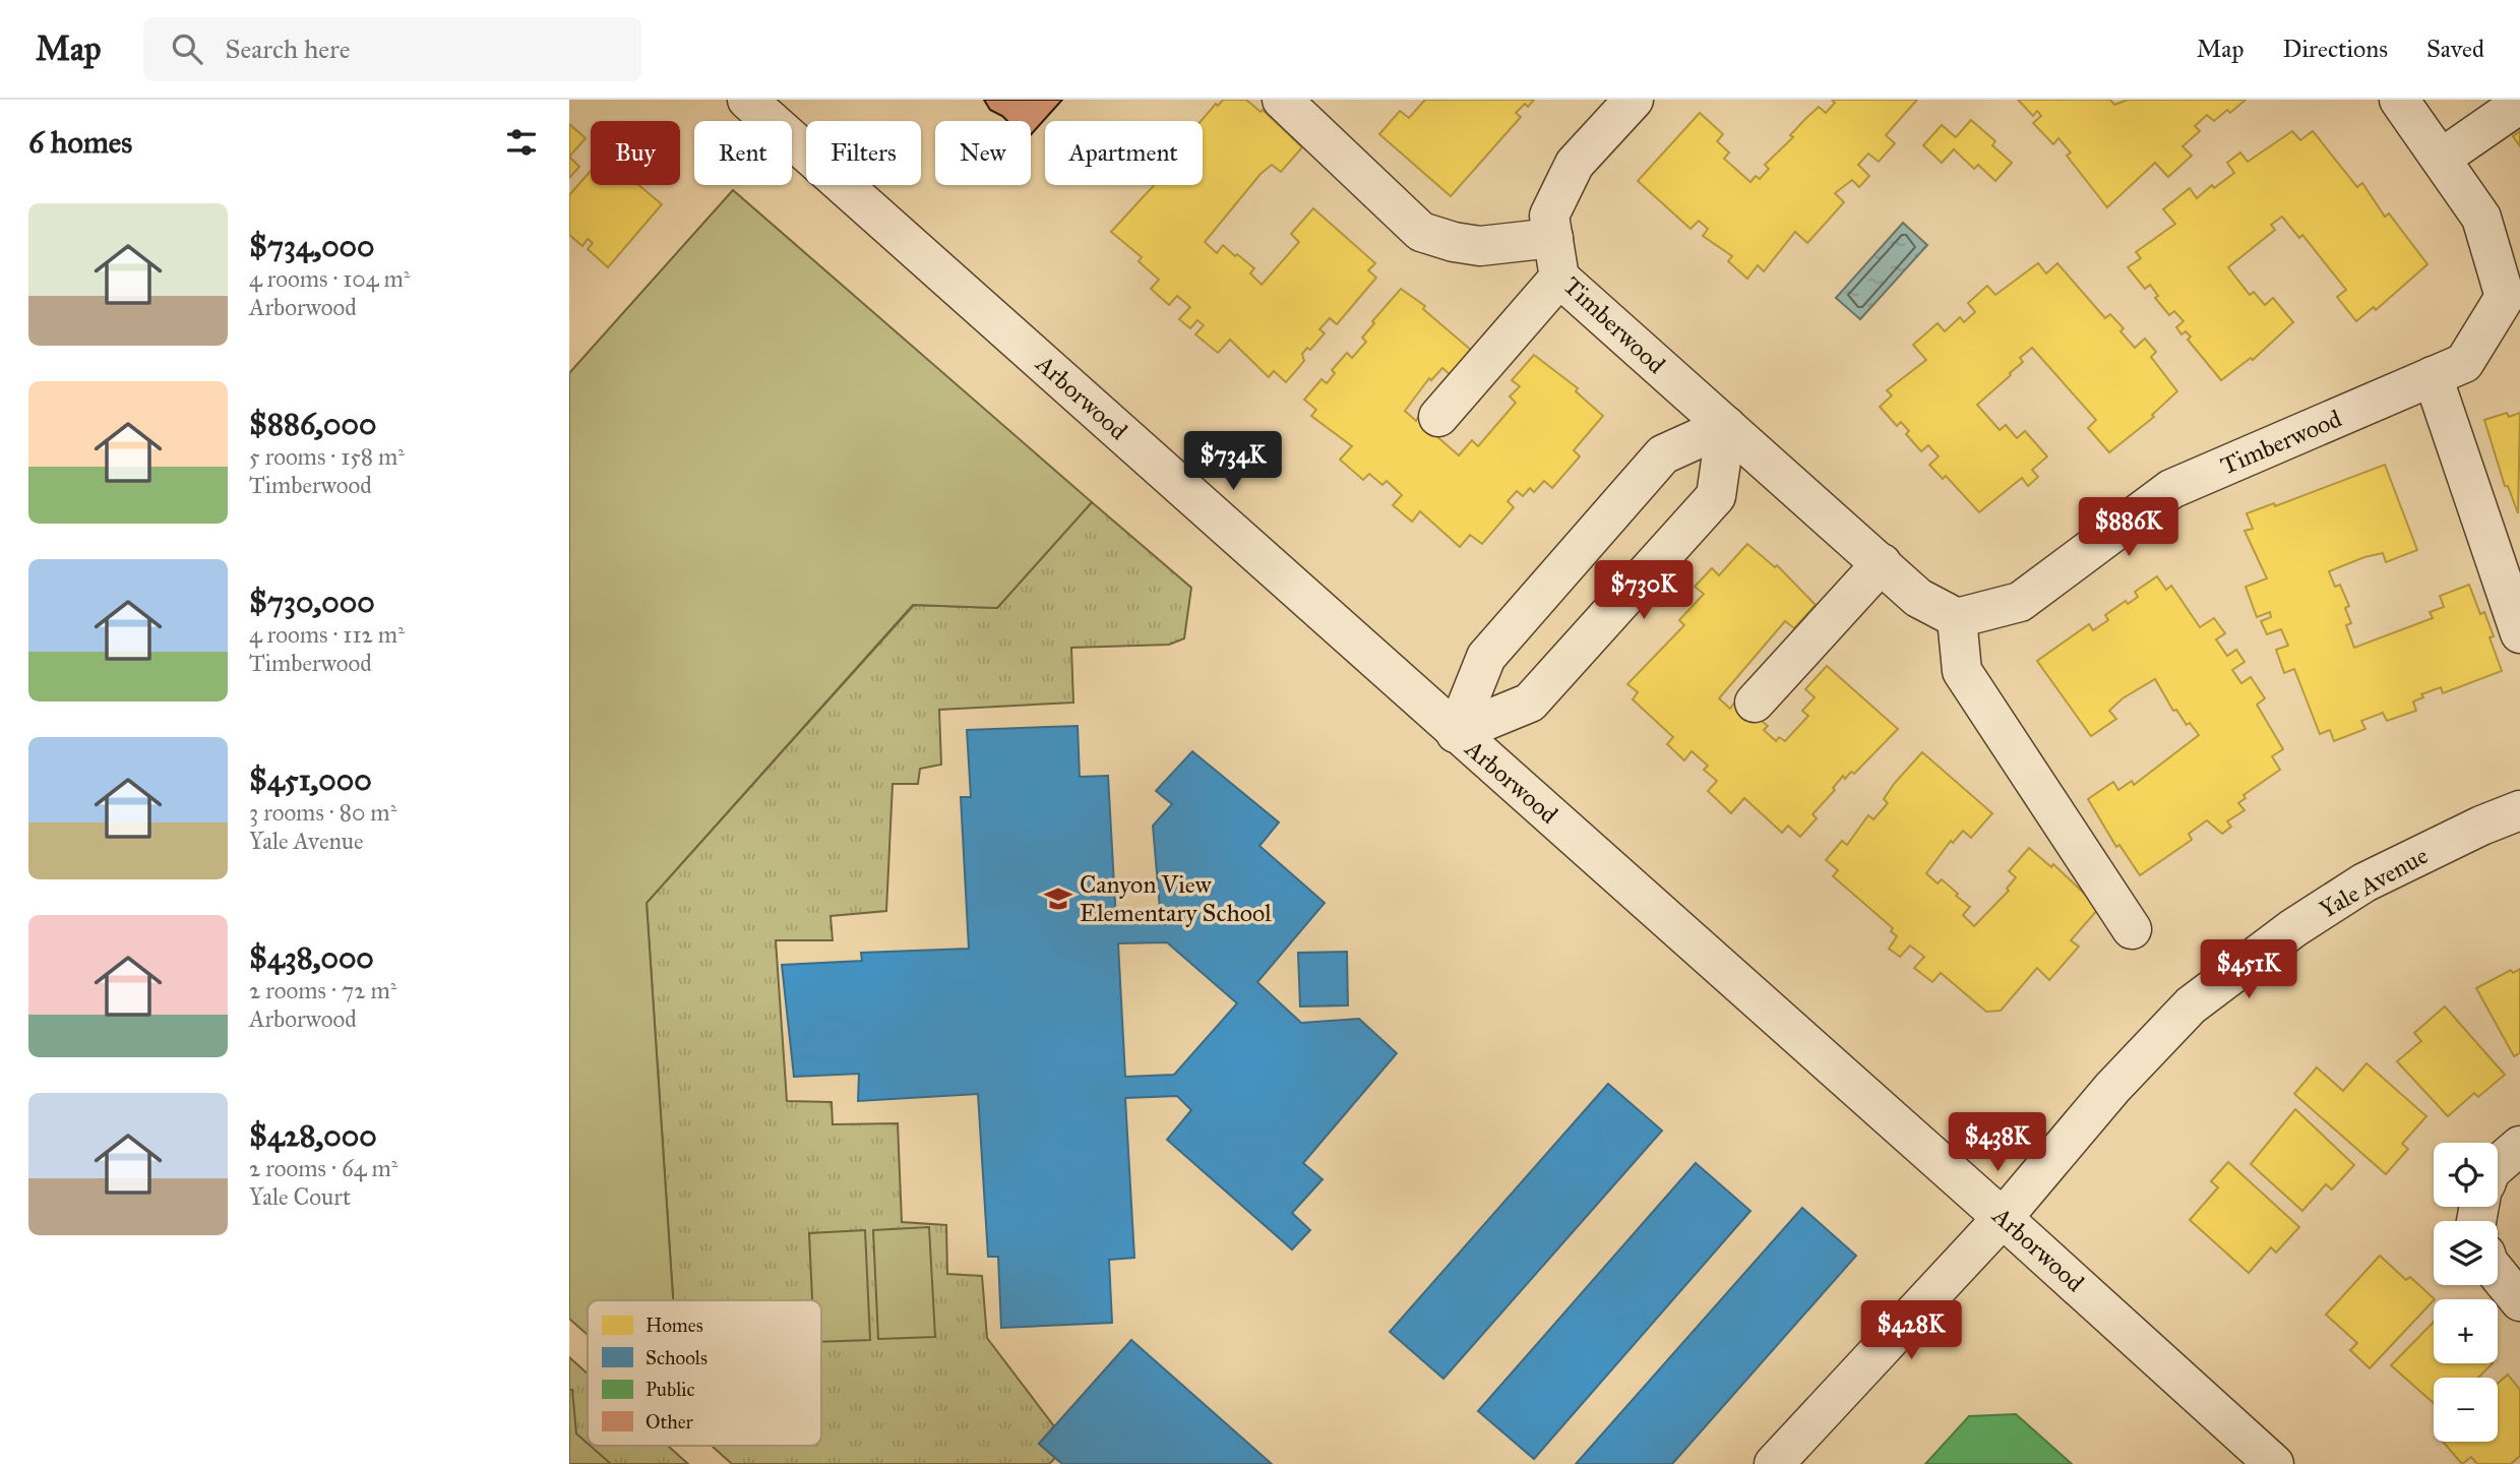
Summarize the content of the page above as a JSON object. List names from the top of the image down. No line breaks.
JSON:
{"streets":{"street":["Timberwood","Arborwood","Yale Avenue"]},"crossings":[["Arborwood","Yale Avenue"]],"places":{"school or university":["Canyon View Elementary School"]},"legend":["Homes","Schools","Public","Other"],"page":{"header":"Map","search":"Search here","nav":["Map","Directions","Saved"],"heading":"6 homes","chip":["Buy","Rent","Filters","New","Apartment"],"list":[{"name":"$734,000","note":"4 rooms · 104 m² · Arborwood"},{"name":"$886,000","note":"5 rooms · 158 m² · Timberwood"},{"name":"$730,000","note":"4 rooms · 112 m² · Timberwood"},{"name":"$451,000","note":"3 rooms · 80 m² · Yale Avenue"},{"name":"$438,000","note":"2 rooms · 72 m² · Arborwood"},{"name":"$428,000","note":"2 rooms · 64 m² · Yale Court"}],"price":["$734K","$886K","$730K","$451K","$438K","$428K"],"map_buttons":["+","−"]}}
